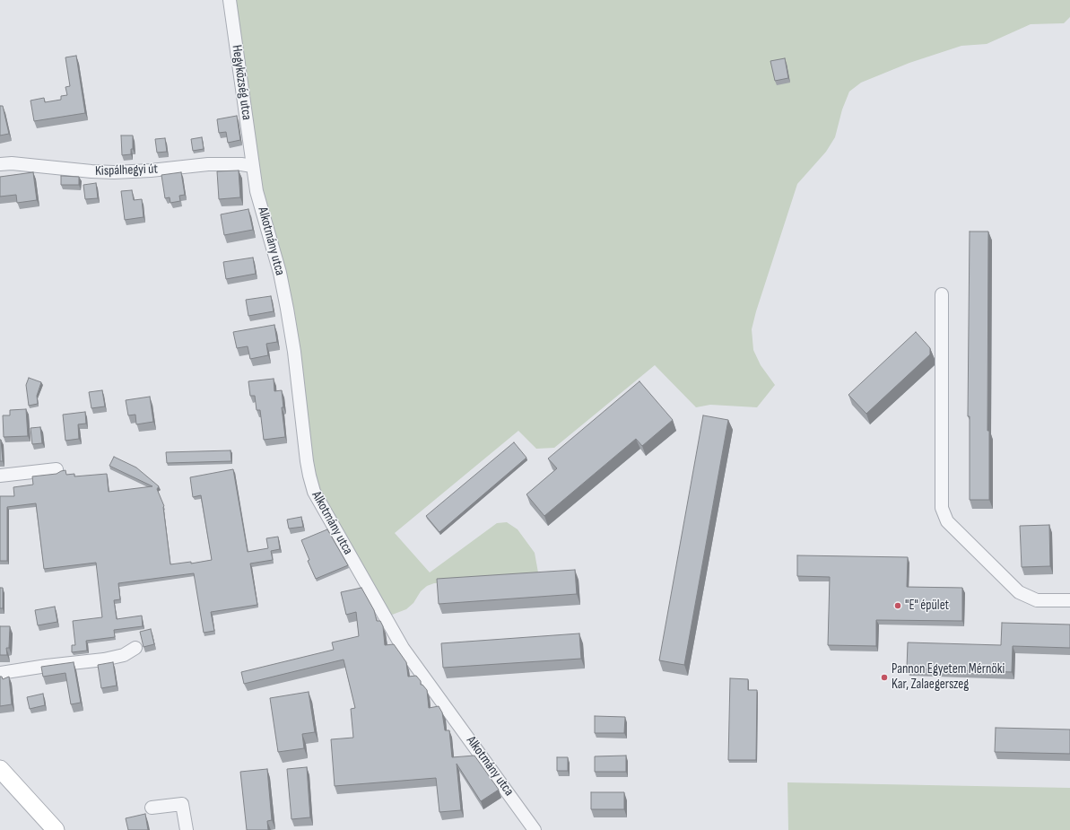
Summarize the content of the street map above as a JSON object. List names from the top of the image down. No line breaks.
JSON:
{"streets":{"street":["Hegyközség utca","Kispálhegyi út","Alkotmány utca"]},"crossings":[["Hegyközség utca","Kispálhegyi út"],["Hegyközség utca","Alkotmány utca"],["Kispálhegyi út","Alkotmány utca"]],"places":["\"E\" épület","Pannon Egyetem Mérnöki Kar, Zalaegerszeg"]}
